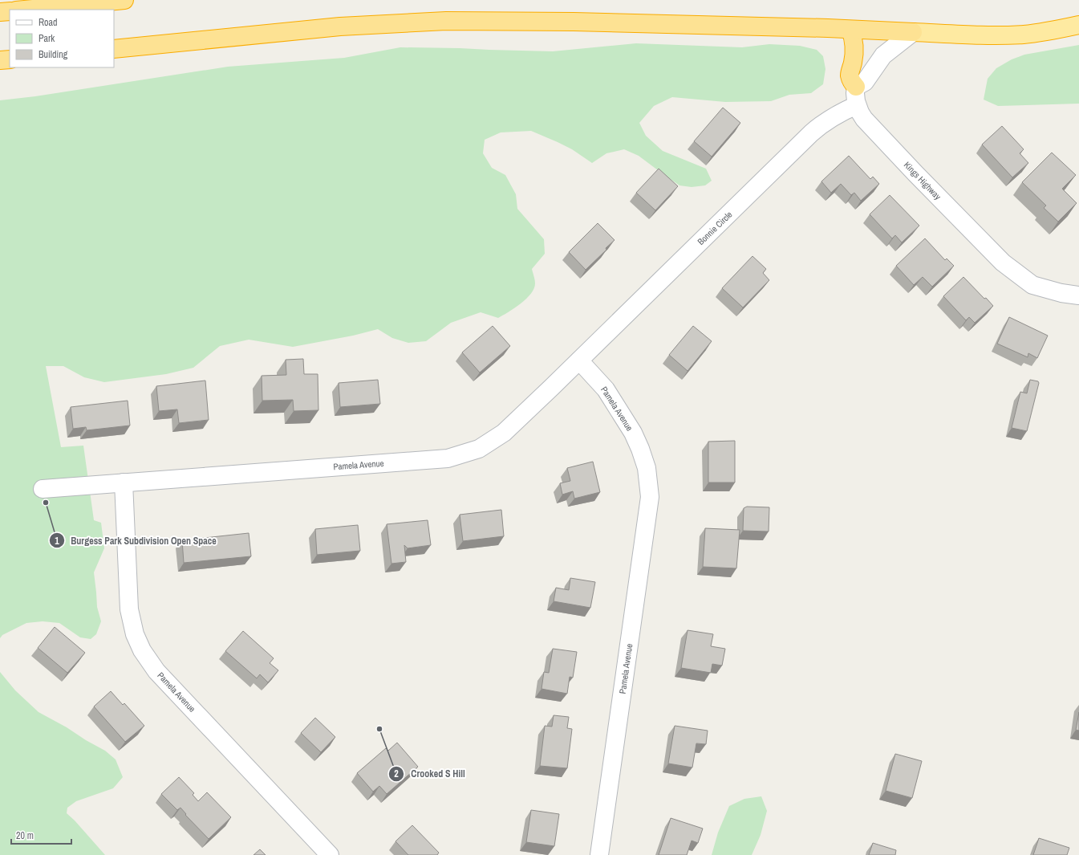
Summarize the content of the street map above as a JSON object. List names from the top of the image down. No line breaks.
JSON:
{"streets":{"street":["Kings Highway","Bonnie Circle","Pamela Avenue"]},"crossings":[["Kings Highway","Bonnie Circle"],["Bonnie Circle","Pamela Avenue"]],"places":["Burgess Park Subdivision Open Space","Crooked S Hill"],"legend":["Road","Park","Building"],"scale_bar":"20 m"}
